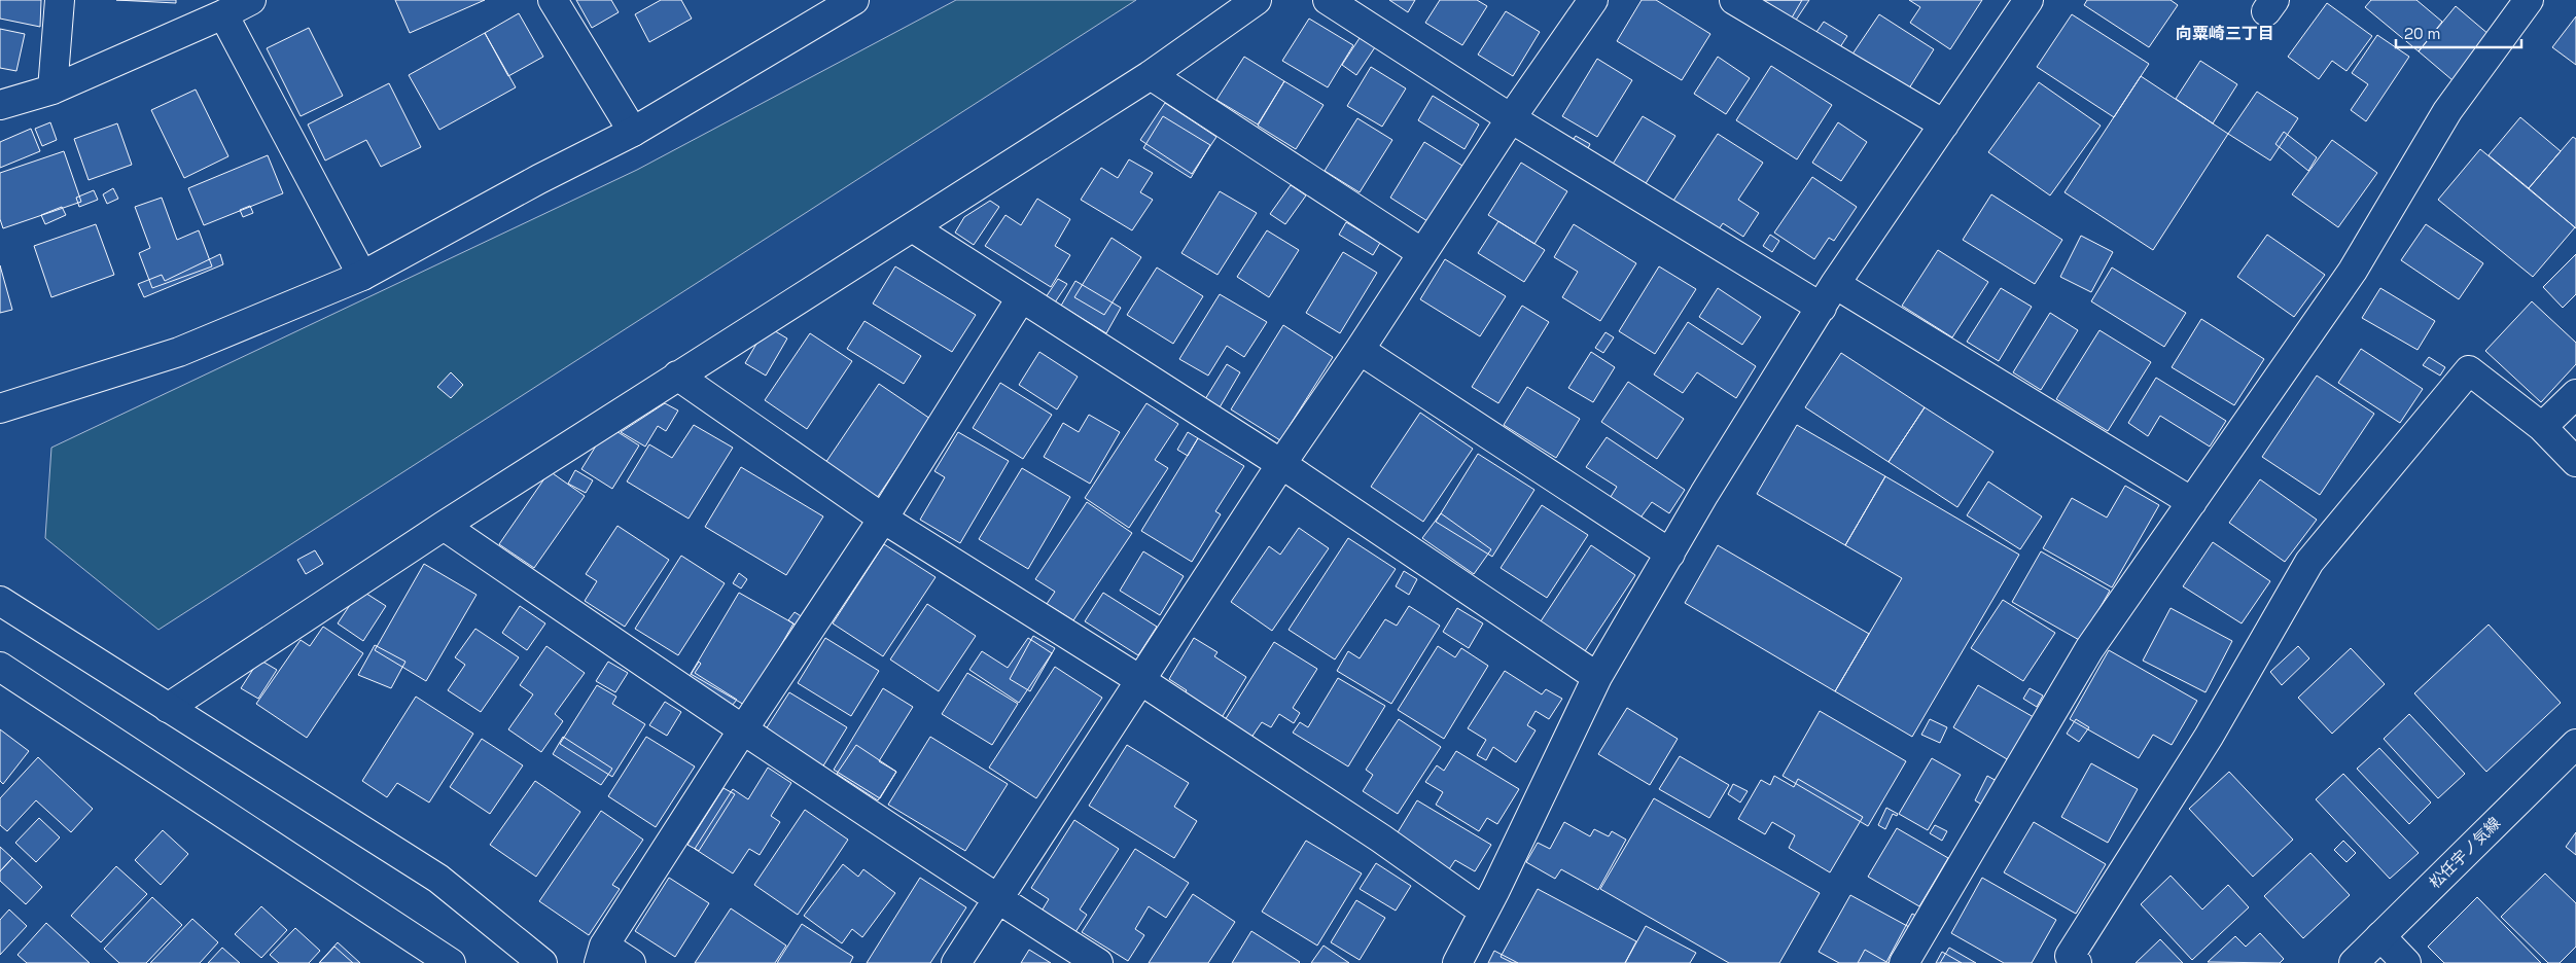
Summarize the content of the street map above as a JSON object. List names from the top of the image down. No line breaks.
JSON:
{"streets":{"street":["松任宇ノ気線"]},"districts":["向粟崎三丁目"],"scale_bar":"20 m"}
